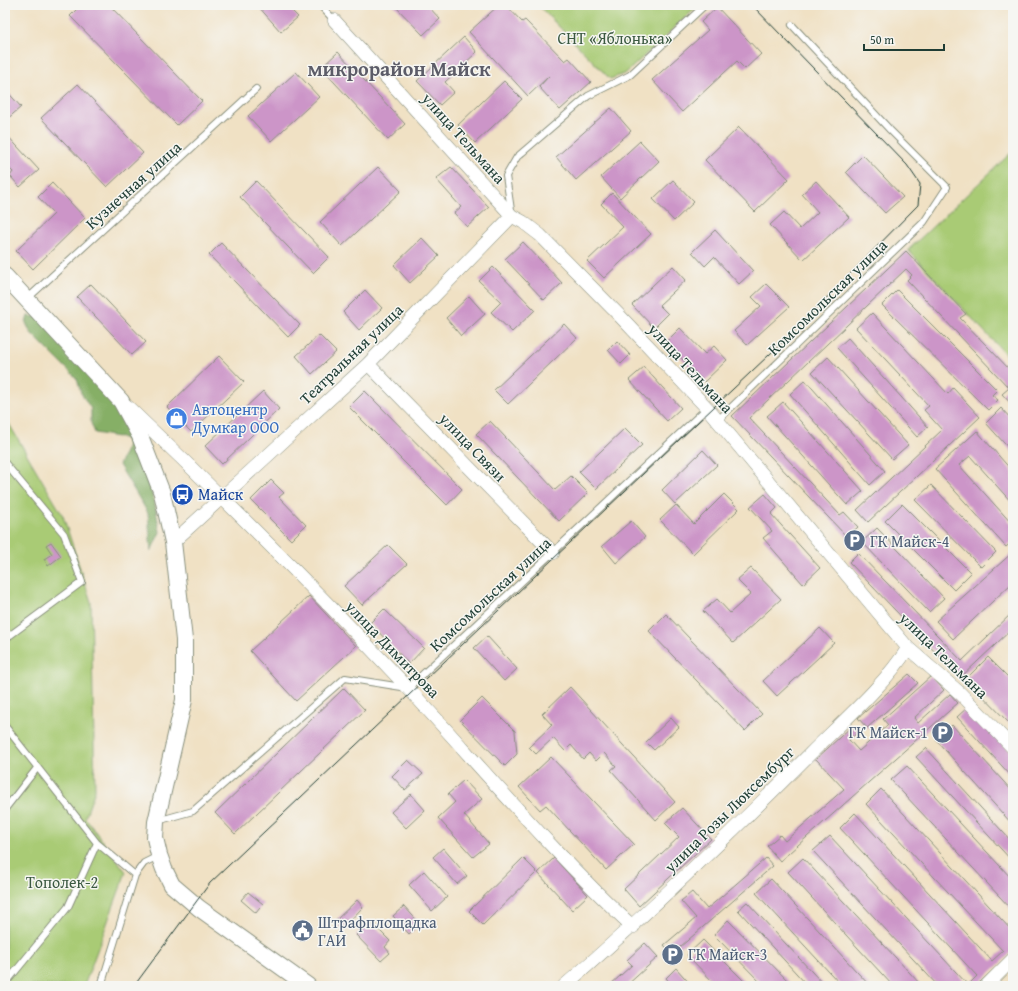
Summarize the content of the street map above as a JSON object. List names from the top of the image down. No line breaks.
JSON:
{"streets":{"street":["улица Тельмана","Театральная улица","улица Связи","улица Димитрова","улица Розы Люксембург"],"lane":["Кузнечная улица","Комсомольская улица"]},"crossings":[["улица Тельмана","Комсомольская улица"],["улица Тельмана","Театральная улица"],["улица Тельмана","улица Розы Люксембург"],["Комсомольская улица","улица Связи"],["Комсомольская улица","улица Димитрова"],["Театральная улица","улица Связи"],["Театральная улица","улица Димитрова"],["улица Димитрова","улица Розы Люксембург"]],"districts":["микрорайон Майск"],"parks":["СНТ «Яблонька»","Тополек-2"],"places":{"shop":["Автоцентр Думкар ООО"],"bus stop":["Майск"],"parking":["ГК Майск-4","ГК Майск-1","ГК Майск-3"],"public building":["Штрафплощадка ГАИ"]},"scale_bar":"50 m"}
